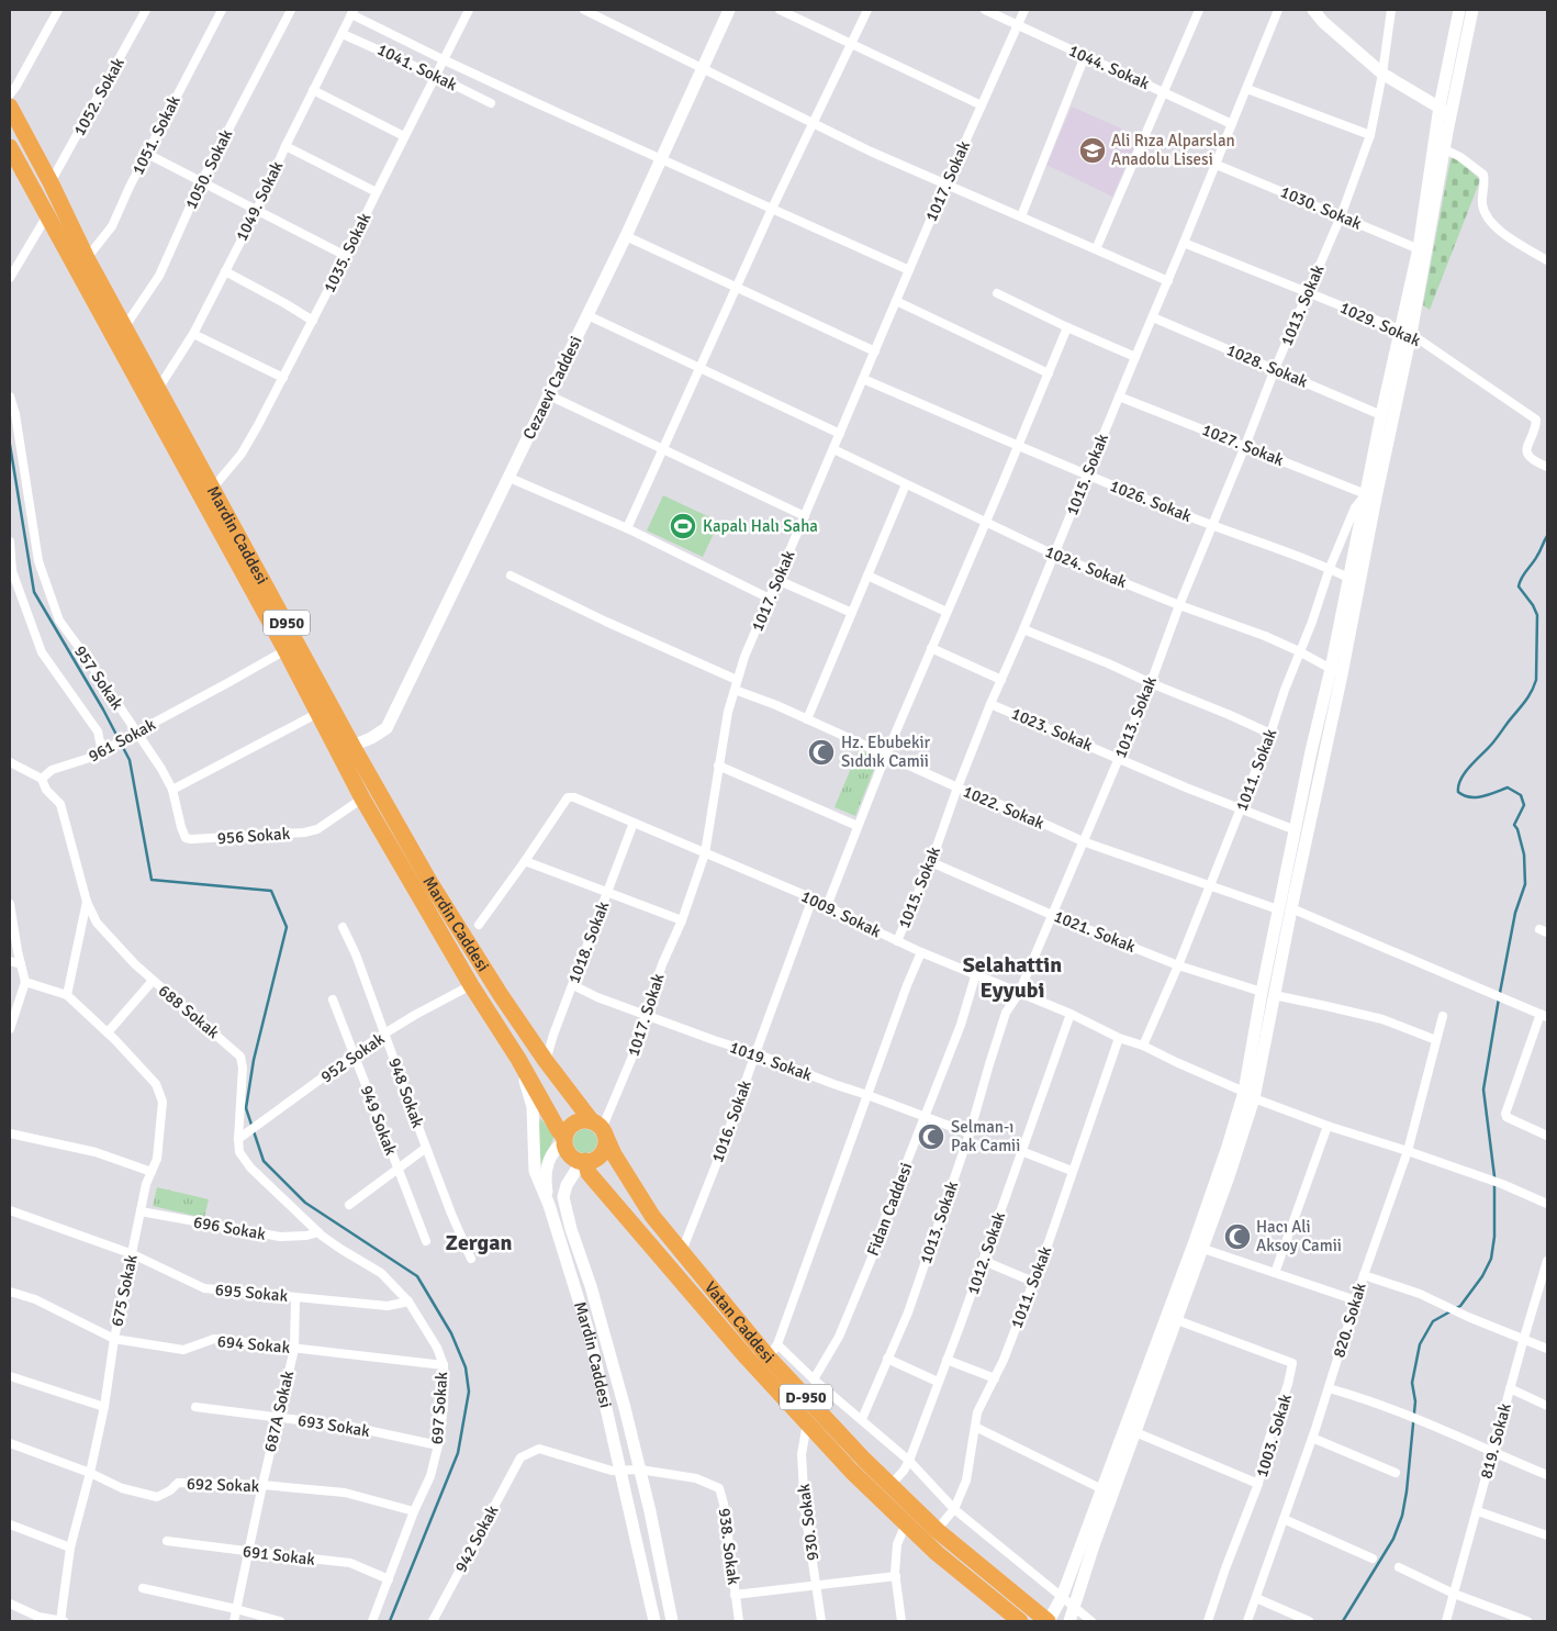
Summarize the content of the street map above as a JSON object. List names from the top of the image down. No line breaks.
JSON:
{"streets":{"highway":["Mardin Caddesi","D950","Vatan Caddesi","D-950"],"street":["1041. Sokak","1044. Sokak","1052. Sokak","1051. Sokak","1050. Sokak","1017. Sokak","1049. Sokak","1030. Sokak","1035. Sokak","1013. Sokak","1029. Sokak","1028. Sokak","Cezaevi Caddesi","1027. Sokak","1015. Sokak","1026. Sokak","1024. Sokak","957 Sokak","1023. Sokak","961 Sokak","1011. Sokak","1022. Sokak","956 Sokak","1009. Sokak","1021. Sokak","1018. Sokak","688 Sokak","952 Sokak","1019. Sokak","948 Sokak","949 Sokak","1016. Sokak","Fidan Caddesi","696 Sokak","1012. Sokak","675 Sokak","695 Sokak","820. Sokak","694 Sokak","697 Sokak","687A Sokak","693 Sokak","1003. Sokak","819. Sokak","692 Sokak","930. Sokak","942 Sokak","938. Sokak","691 Sokak"]},"crossings":[["1041. Sokak","1049. Sokak"],["1041. Sokak","1035. Sokak"],["1044. Sokak","1017. Sokak"],["1044. Sokak","1015. Sokak"],["1052. Sokak","Mardin Caddesi"],["1051. Sokak","Mardin Caddesi"],["1050. Sokak","Mardin Caddesi"],["1017. Sokak","1026. Sokak"],["1017. Sokak","Mardin Caddesi"],["1017. Sokak","1024. Sokak"],["1017. Sokak","1022. Sokak"],["1017. Sokak","1009. Sokak"],["1017. Sokak","1019. Sokak"],["1017. Sokak","Vatan Caddesi"],["1049. Sokak","Mardin Caddesi"],["1030. Sokak","1013. Sokak"],["1030. Sokak","1015. Sokak"],["1035. Sokak","Mardin Caddesi"],["1013. Sokak","1029. Sokak"],["1013. Sokak","1028. Sokak"],["1013. Sokak","1027. Sokak"],["1013. Sokak","1026. Sokak"],["1013. Sokak","1024. Sokak"],["1013. Sokak","1023. Sokak"],["1013. Sokak","1022. Sokak"],["1013. Sokak","1009. Sokak"],["1013. Sokak","1021. Sokak"],["1013. Sokak","1019. Sokak"],["1029. Sokak","1015. Sokak"],["1028. Sokak","1015. Sokak"],["Cezaevi Caddesi","Mardin Caddesi"],["1027. Sokak","1015. Sokak"],["1027. Sokak","1011. Sokak"],["1015. Sokak","1026. Sokak"],["1015. Sokak","1024. Sokak"],["1015. Sokak","1023. Sokak"],["1015. Sokak","1022. Sokak"],["1015. Sokak","1009. Sokak"],["1015. Sokak","1021. Sokak"],["1015. Sokak","1019. Sokak"],["1015. Sokak","Vatan Caddesi"],["1026. Sokak","1011. Sokak"],["Mardin Caddesi","961 Sokak"],["Mardin Caddesi","956 Sokak"],["Mardin Caddesi","1018. Sokak"],["Mardin Caddesi","952 Sokak"],["Mardin Caddesi","Vatan Caddesi"],["Mardin Caddesi","942 Sokak"],["Mardin Caddesi","938. Sokak"],["1024. Sokak","1011. Sokak"],["957 Sokak","961 Sokak"],["957 Sokak","956 Sokak"],["1023. Sokak","1011. Sokak"],["1011. Sokak","1022. Sokak"],["1011. Sokak","1009. Sokak"],["1011. Sokak","1021. Sokak"],["1011. Sokak","Vatan Caddesi"],["1009. Sokak","1018. Sokak"],["1009. Sokak","1016. Sokak"],["1009. Sokak","Fidan Caddesi"],["1009. Sokak","1012. Sokak"],["1009. Sokak","820. Sokak"],["1021. Sokak","820. Sokak"],["1018. Sokak","1019. Sokak"],["688 Sokak","952 Sokak"],["688 Sokak","697 Sokak"],["952 Sokak","948 Sokak"],["952 Sokak","949 Sokak"],["952 Sokak","697 Sokak"],["1019. Sokak","1016. Sokak"],["1019. Sokak","Fidan Caddesi"],["1016. Sokak","Vatan Caddesi"],["696 Sokak","675 Sokak"],["696 Sokak","697 Sokak"],["1012. Sokak","Vatan Caddesi"],["675 Sokak","695 Sokak"],["675 Sokak","694 Sokak"],["675 Sokak","692 Sokak"],["695 Sokak","697 Sokak"],["695 Sokak","687A Sokak"],["Vatan Caddesi","930. Sokak"],["694 Sokak","697 Sokak"],["694 Sokak","687A Sokak"],["697 Sokak","693 Sokak"],["697 Sokak","692 Sokak"],["697 Sokak","691 Sokak"],["687A Sokak","693 Sokak"],["687A Sokak","692 Sokak"],["687A Sokak","691 Sokak"]],"districts":["Selahattin Eyyubi","Zergan"],"places":{"school or university":["Ali Rıza Alparslan Anadolu Lisesi"],"sports":["Kapalı Halı Saha"],"mosque":["Hz. Ebubekir Sıddık Camii","Selman-ı Pak Camii","Hacı Ali Aksoy Camii"]}}
